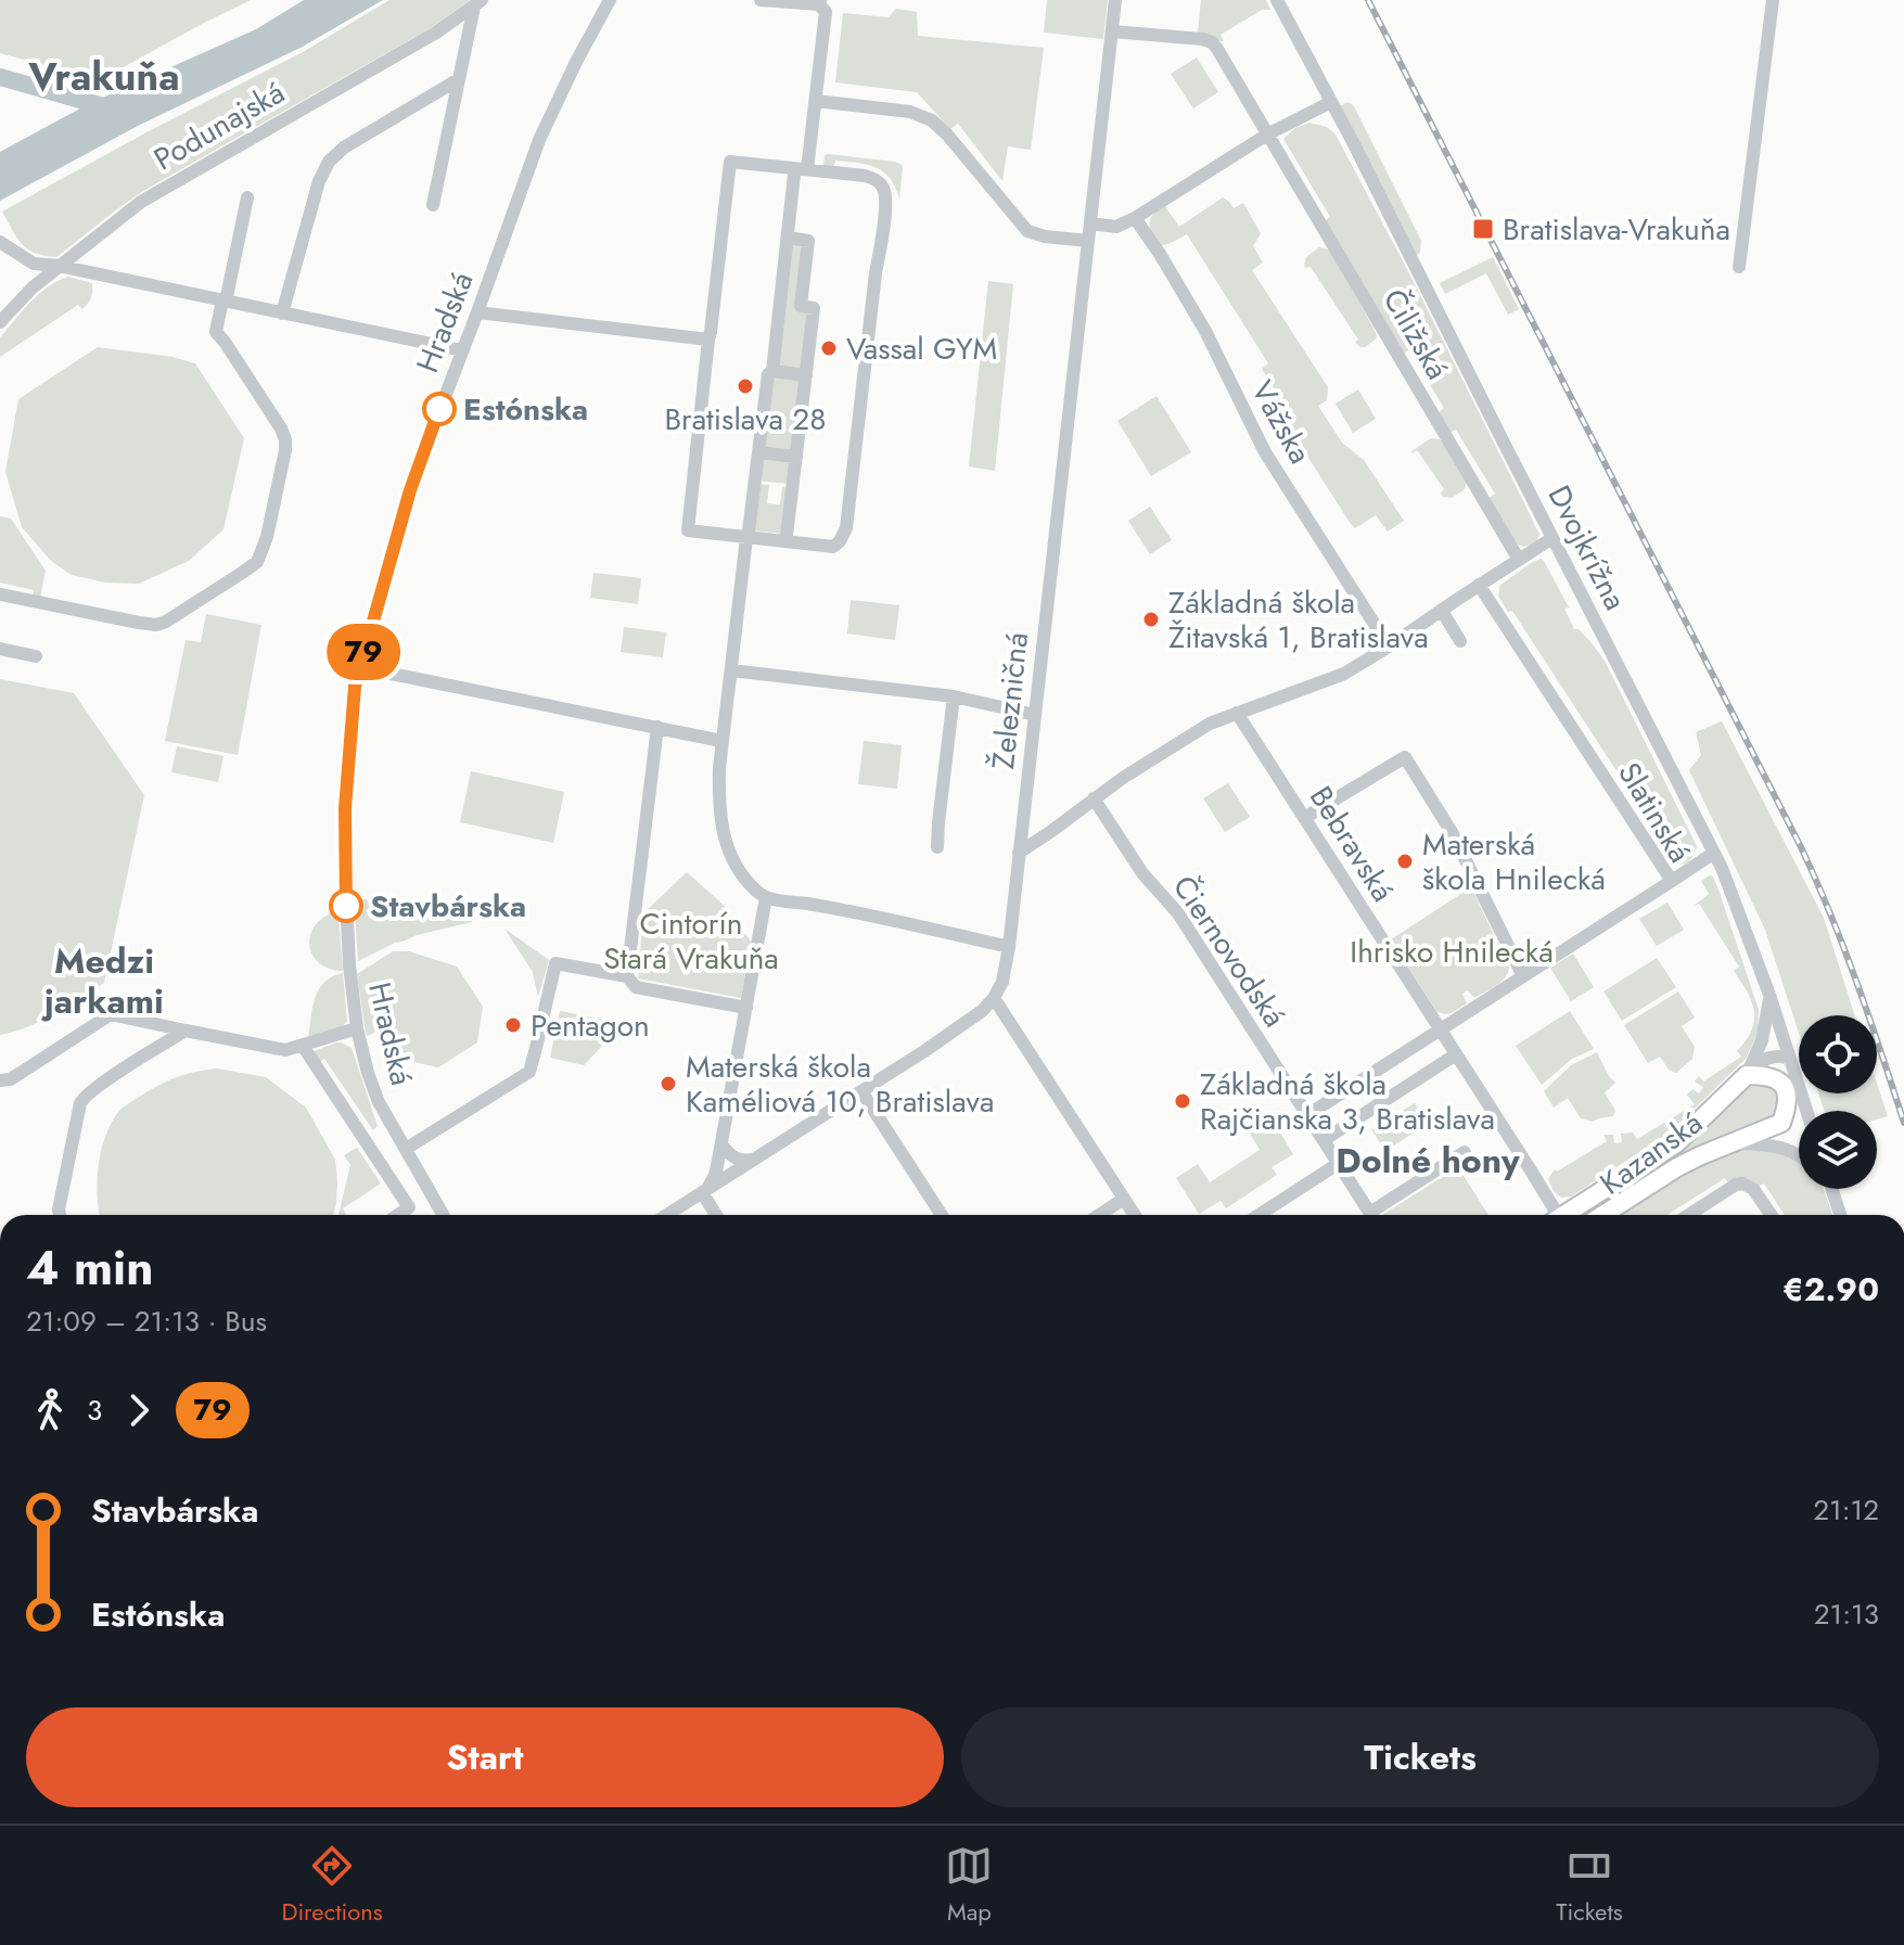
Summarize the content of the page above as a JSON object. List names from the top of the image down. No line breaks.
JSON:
{"streets":{"main road":["Kazanská"],"street":["Podunajská","Hradská","Čiližská","Vážska","Dvojkrížna","Železničná","Slatinská","Bebravská","Čiernovodská"]},"crossings":[["Čiližská","Železničná"],["Dvojkrížna","Kazanská"],["Slatinská","Bebravská"],["Slatinská","Čiernovodská"]],"districts":["Vrakuňa","Medzi jarkami","Dolné hony"],"parks":["Cintorín Stará Vrakuňa","Ihrisko Hnilecká"],"places":{"transit":["Bratislava-Vrakuňa"],"other":["Vassal GYM","Bratislava 28","Estónska","Základná škola Žitavská 1, Bratislava","Materská škola Hnilecká","Stavbárska","Pentagon","Materská škola Kaméliová 10, Bratislava","Základná škola Rajčianska 3, Bratislava"]},"lines":["bus line 79"],"page":{"on_map":"79","heading":["4 min","21:09 – 21:13 · Bus","€2.90"],"legs":["3","79"],"list":[{"name":"Stavbárska","value":"21:12"},{"name":"Estónska","value":"21:13"}],"buttons":["Start","Tickets"],"tabs":["Directions","Map","Tickets"]}}
